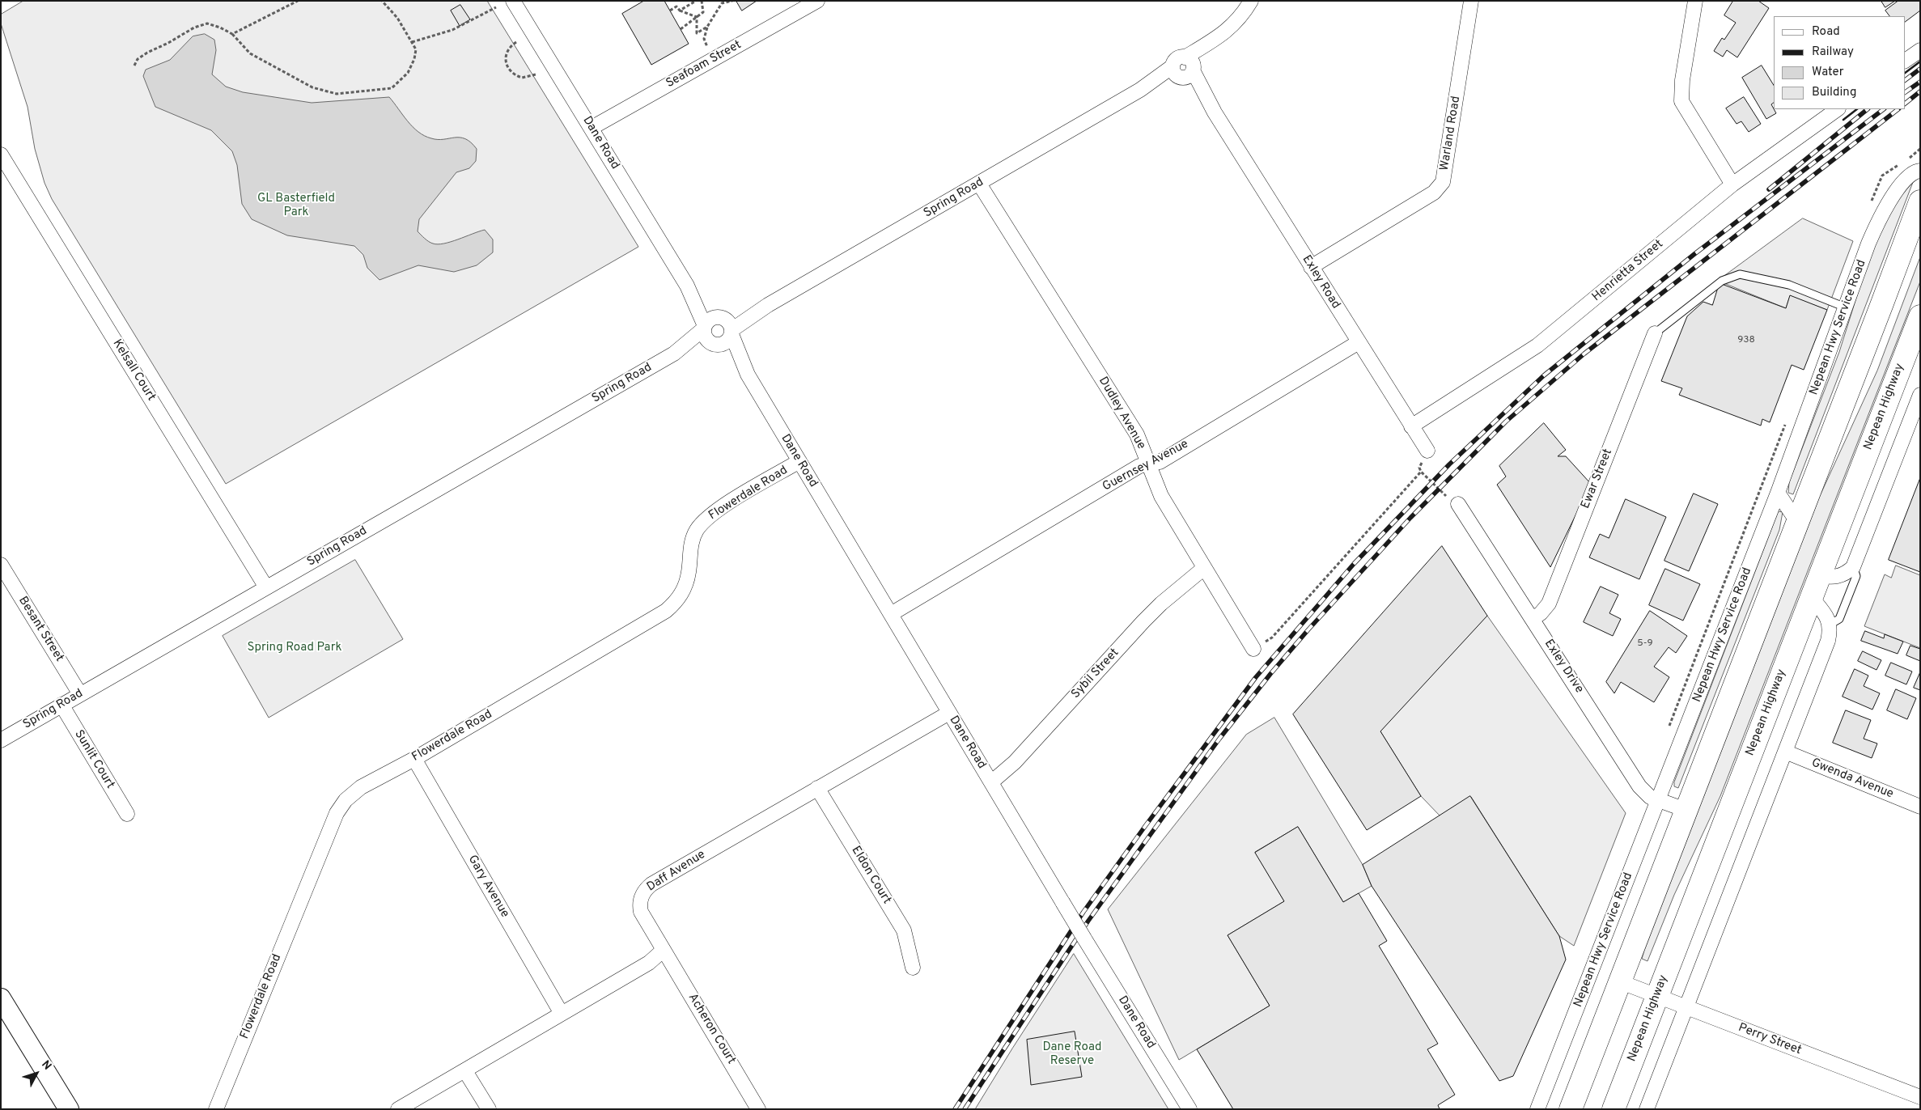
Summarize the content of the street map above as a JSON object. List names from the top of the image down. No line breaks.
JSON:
{"streets":{"highway":["Nepean Highway"],"street":["Seafoam Street","Warland Road","Dane Road","Spring Road","Henrietta Street","Exley Road","Nepean Hwy Service Road","Kelsall Court","Dudley Avenue","Guernsey Avenue","Ewar Street","Flowerdale Road","Besant Street","Exley Drive","Sybil Street","Sunlit Court","Gwenda Avenue","Daff Avenue","Eldon Court","Gary Avenue","Acheron Court","Perry Street"]},"crossings":[["Seafoam Street","Dane Road"],["Warland Road","Exley Road"],["Dane Road","Spring Road"],["Dane Road","Guernsey Avenue"],["Dane Road","Flowerdale Road"],["Dane Road","Sybil Street"],["Dane Road","Daff Avenue"],["Spring Road","Exley Road"],["Spring Road","Kelsall Court"],["Spring Road","Dudley Avenue"],["Spring Road","Besant Street"],["Spring Road","Sunlit Court"],["Henrietta Street","Exley Road"],["Exley Road","Guernsey Avenue"],["Nepean Hwy Service Road","Exley Drive"],["Nepean Highway","Perry Street"],["Dudley Avenue","Guernsey Avenue"],["Dudley Avenue","Sybil Street"],["Ewar Street","Exley Drive"],["Flowerdale Road","Gary Avenue"],["Daff Avenue","Eldon Court"],["Daff Avenue","Acheron Court"]],"parks":["GL Basterfield Park","Spring Road Park","Dane Road Reserve"],"house_numbers":["938","5-9"],"legend":["Road","Railway","Water","Building"],"north":"top right"}
